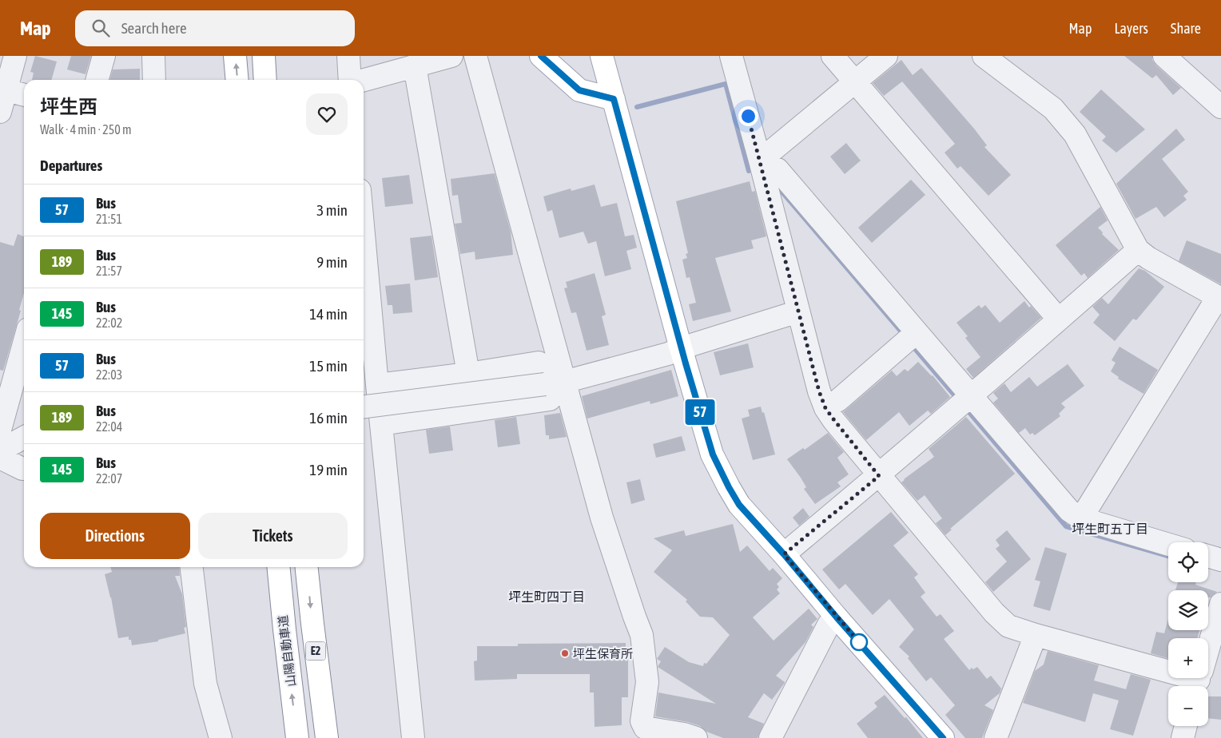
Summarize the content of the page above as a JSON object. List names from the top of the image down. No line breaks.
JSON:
{"streets":{"main road":["山陽自動車道","E2"]},"districts":["坪生町五丁目","坪生町四丁目"],"places":["坪生保育所"],"lines":["bus line 57"],"page":{"header":"Map","search":"Search here","nav":["Map","Layers","Share"],"on_map":"57","heading":[["坪生西","Walk · 4 min · 250 m"],"Departures"],"list":[{"mark":"57","name":"Bus","note":"21:51","value":"3 min"},{"mark":"189","name":"Bus","note":"21:57","value":"9 min"},{"mark":"145","name":"Bus","note":"22:02","value":"14 min"},{"mark":"57","name":"Bus","note":"22:03","value":"15 min"},{"mark":"189","name":"Bus","note":"22:04","value":"16 min"},{"mark":"145","name":"Bus","note":"22:07","value":"19 min"}],"buttons":["Directions","Tickets"],"map_buttons":["+","−"]}}
